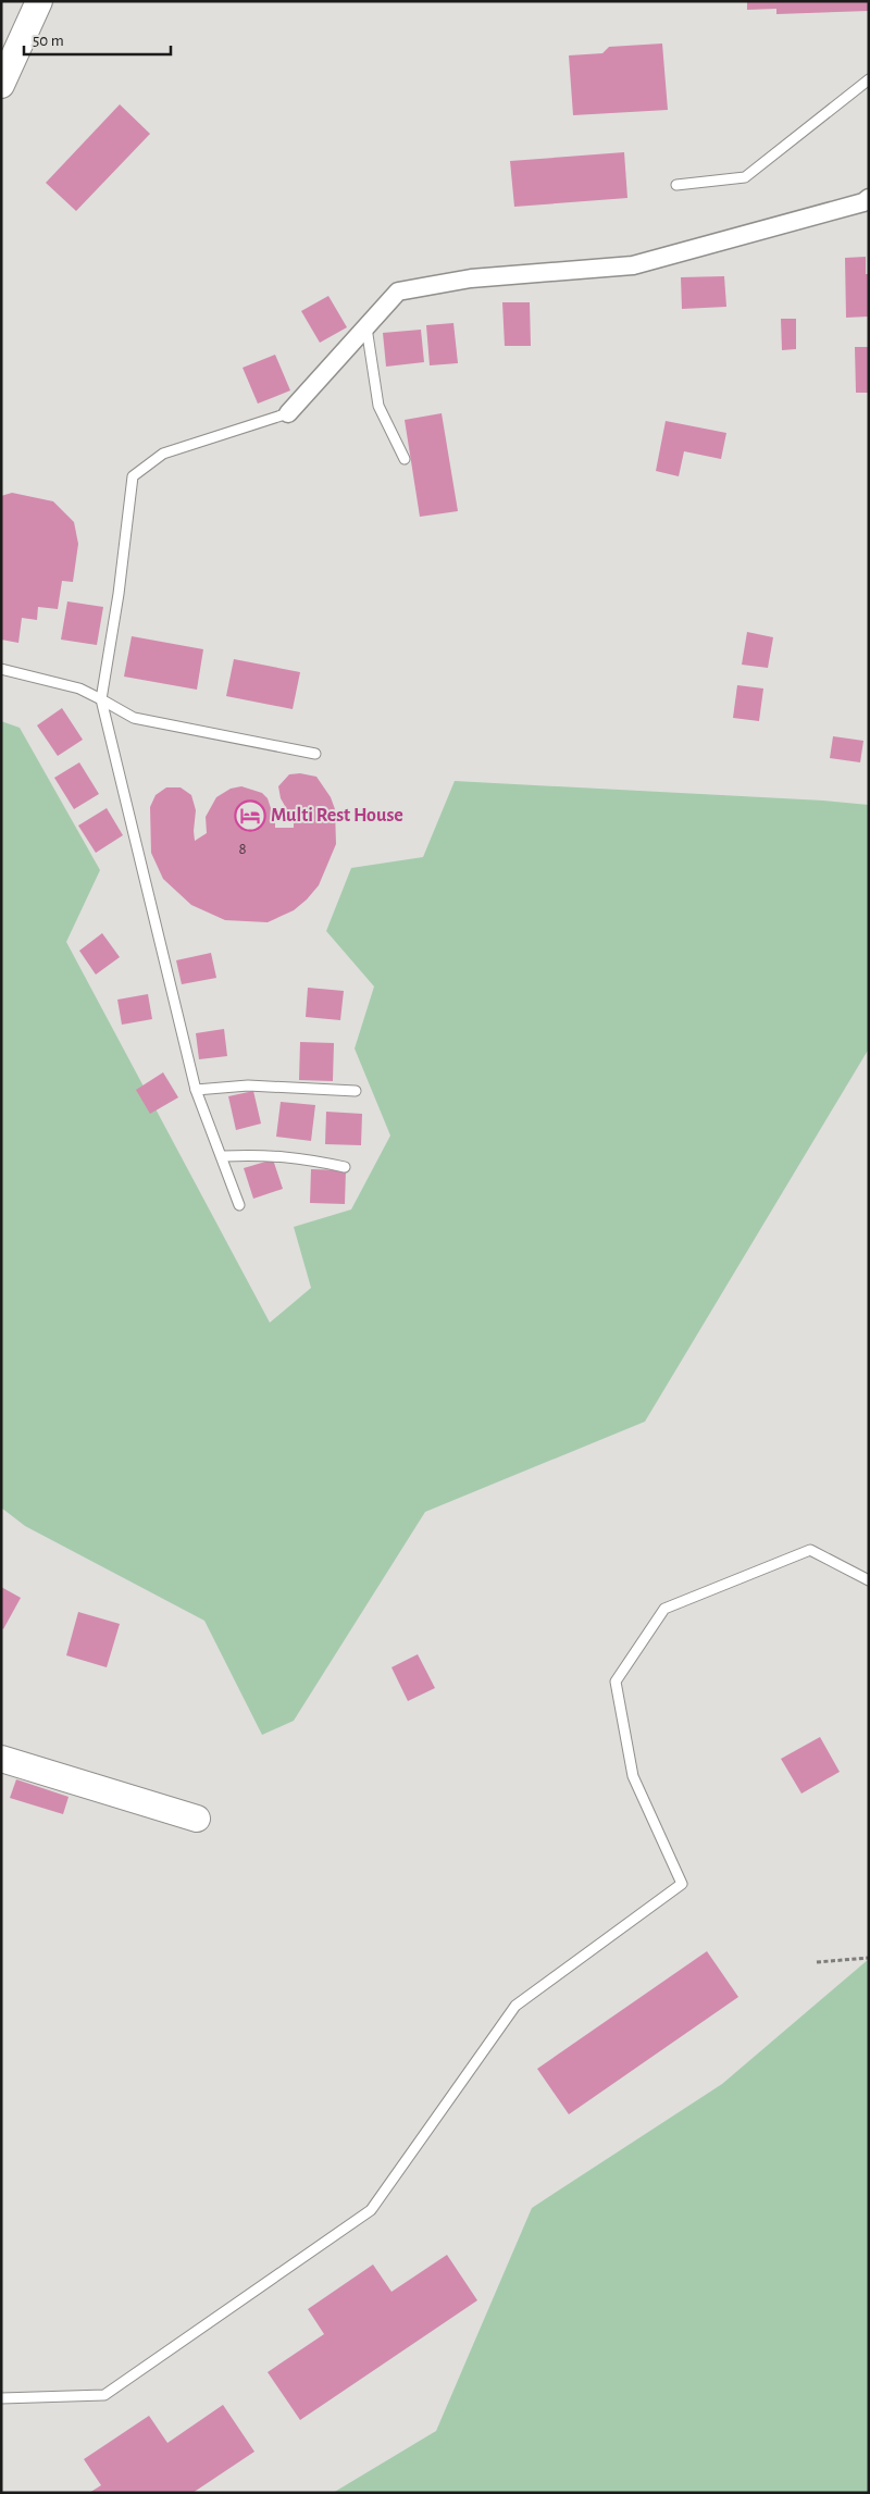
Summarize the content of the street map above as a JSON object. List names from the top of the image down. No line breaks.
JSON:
{"places":{"hotel":["Multi Rest House"]},"house_numbers":["8"],"scale_bar":"50 m"}
